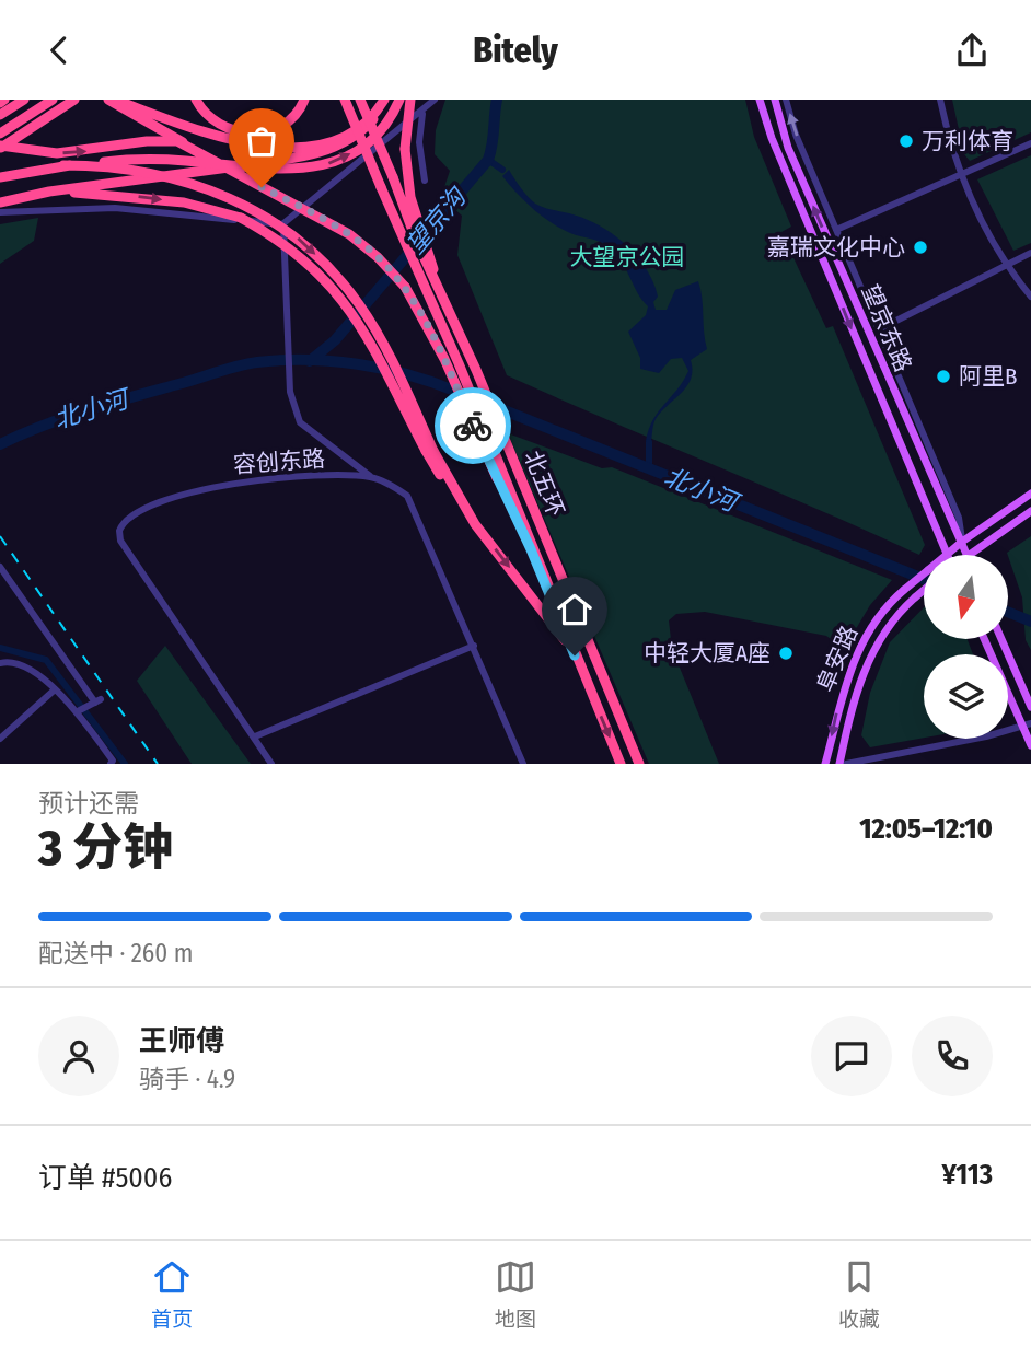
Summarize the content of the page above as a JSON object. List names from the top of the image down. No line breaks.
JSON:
{"streets":{"highway":["北五环"],"main road":["望京东路","阜安路"],"street":["容创东路"]},"crossings":[["望京东路","阜安路"]],"water":["望京沟","北小河"],"parks":["大望京公园"],"places":["万利体育","嘉瑞文化中心","阿里B","中轻大厦A座"],"north":"bottom","page":{"header":"Bitely","heading":["3 分钟","预计还需","12:05–12:10"],"panel":["王师傅","骑手 · 4.9","订单 #5006","¥113"],"bar":"配送中 · 260 m","tabs":["首页","地图","收藏"]}}
